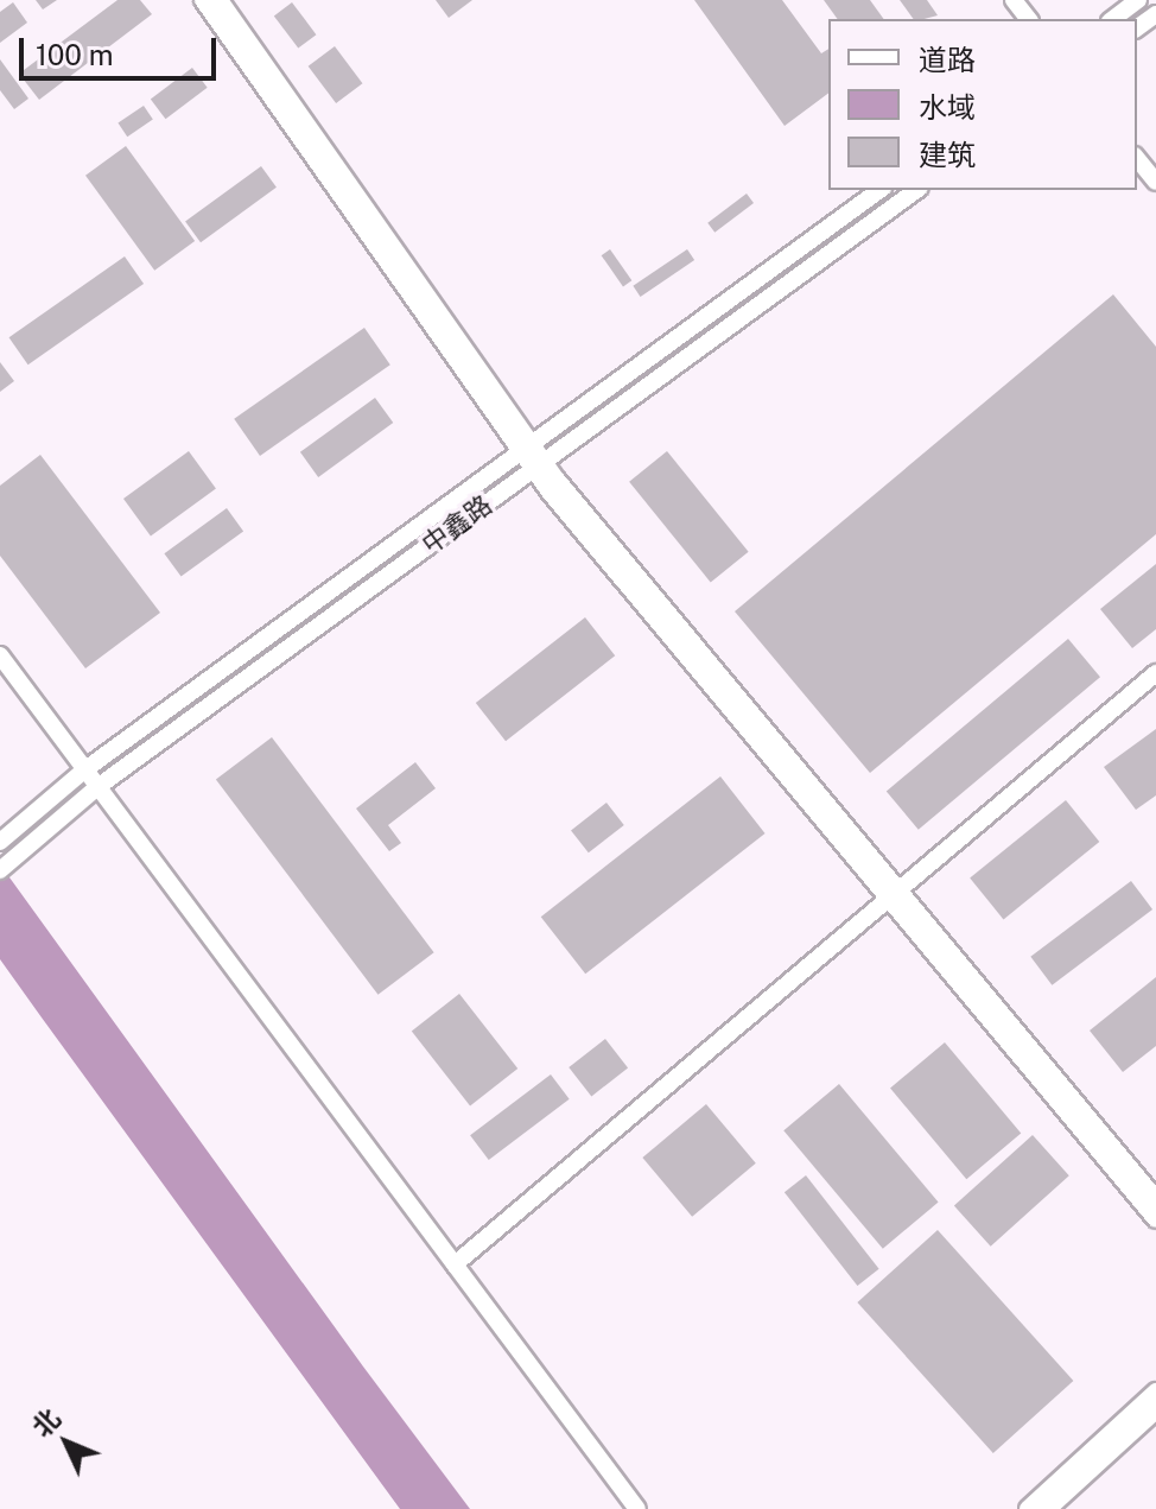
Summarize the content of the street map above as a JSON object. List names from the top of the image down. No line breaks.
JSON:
{"streets":{"street":["中鑫路"]},"legend":["道路","水域","建筑"],"scale_bar":"100 m","north":"top left"}
